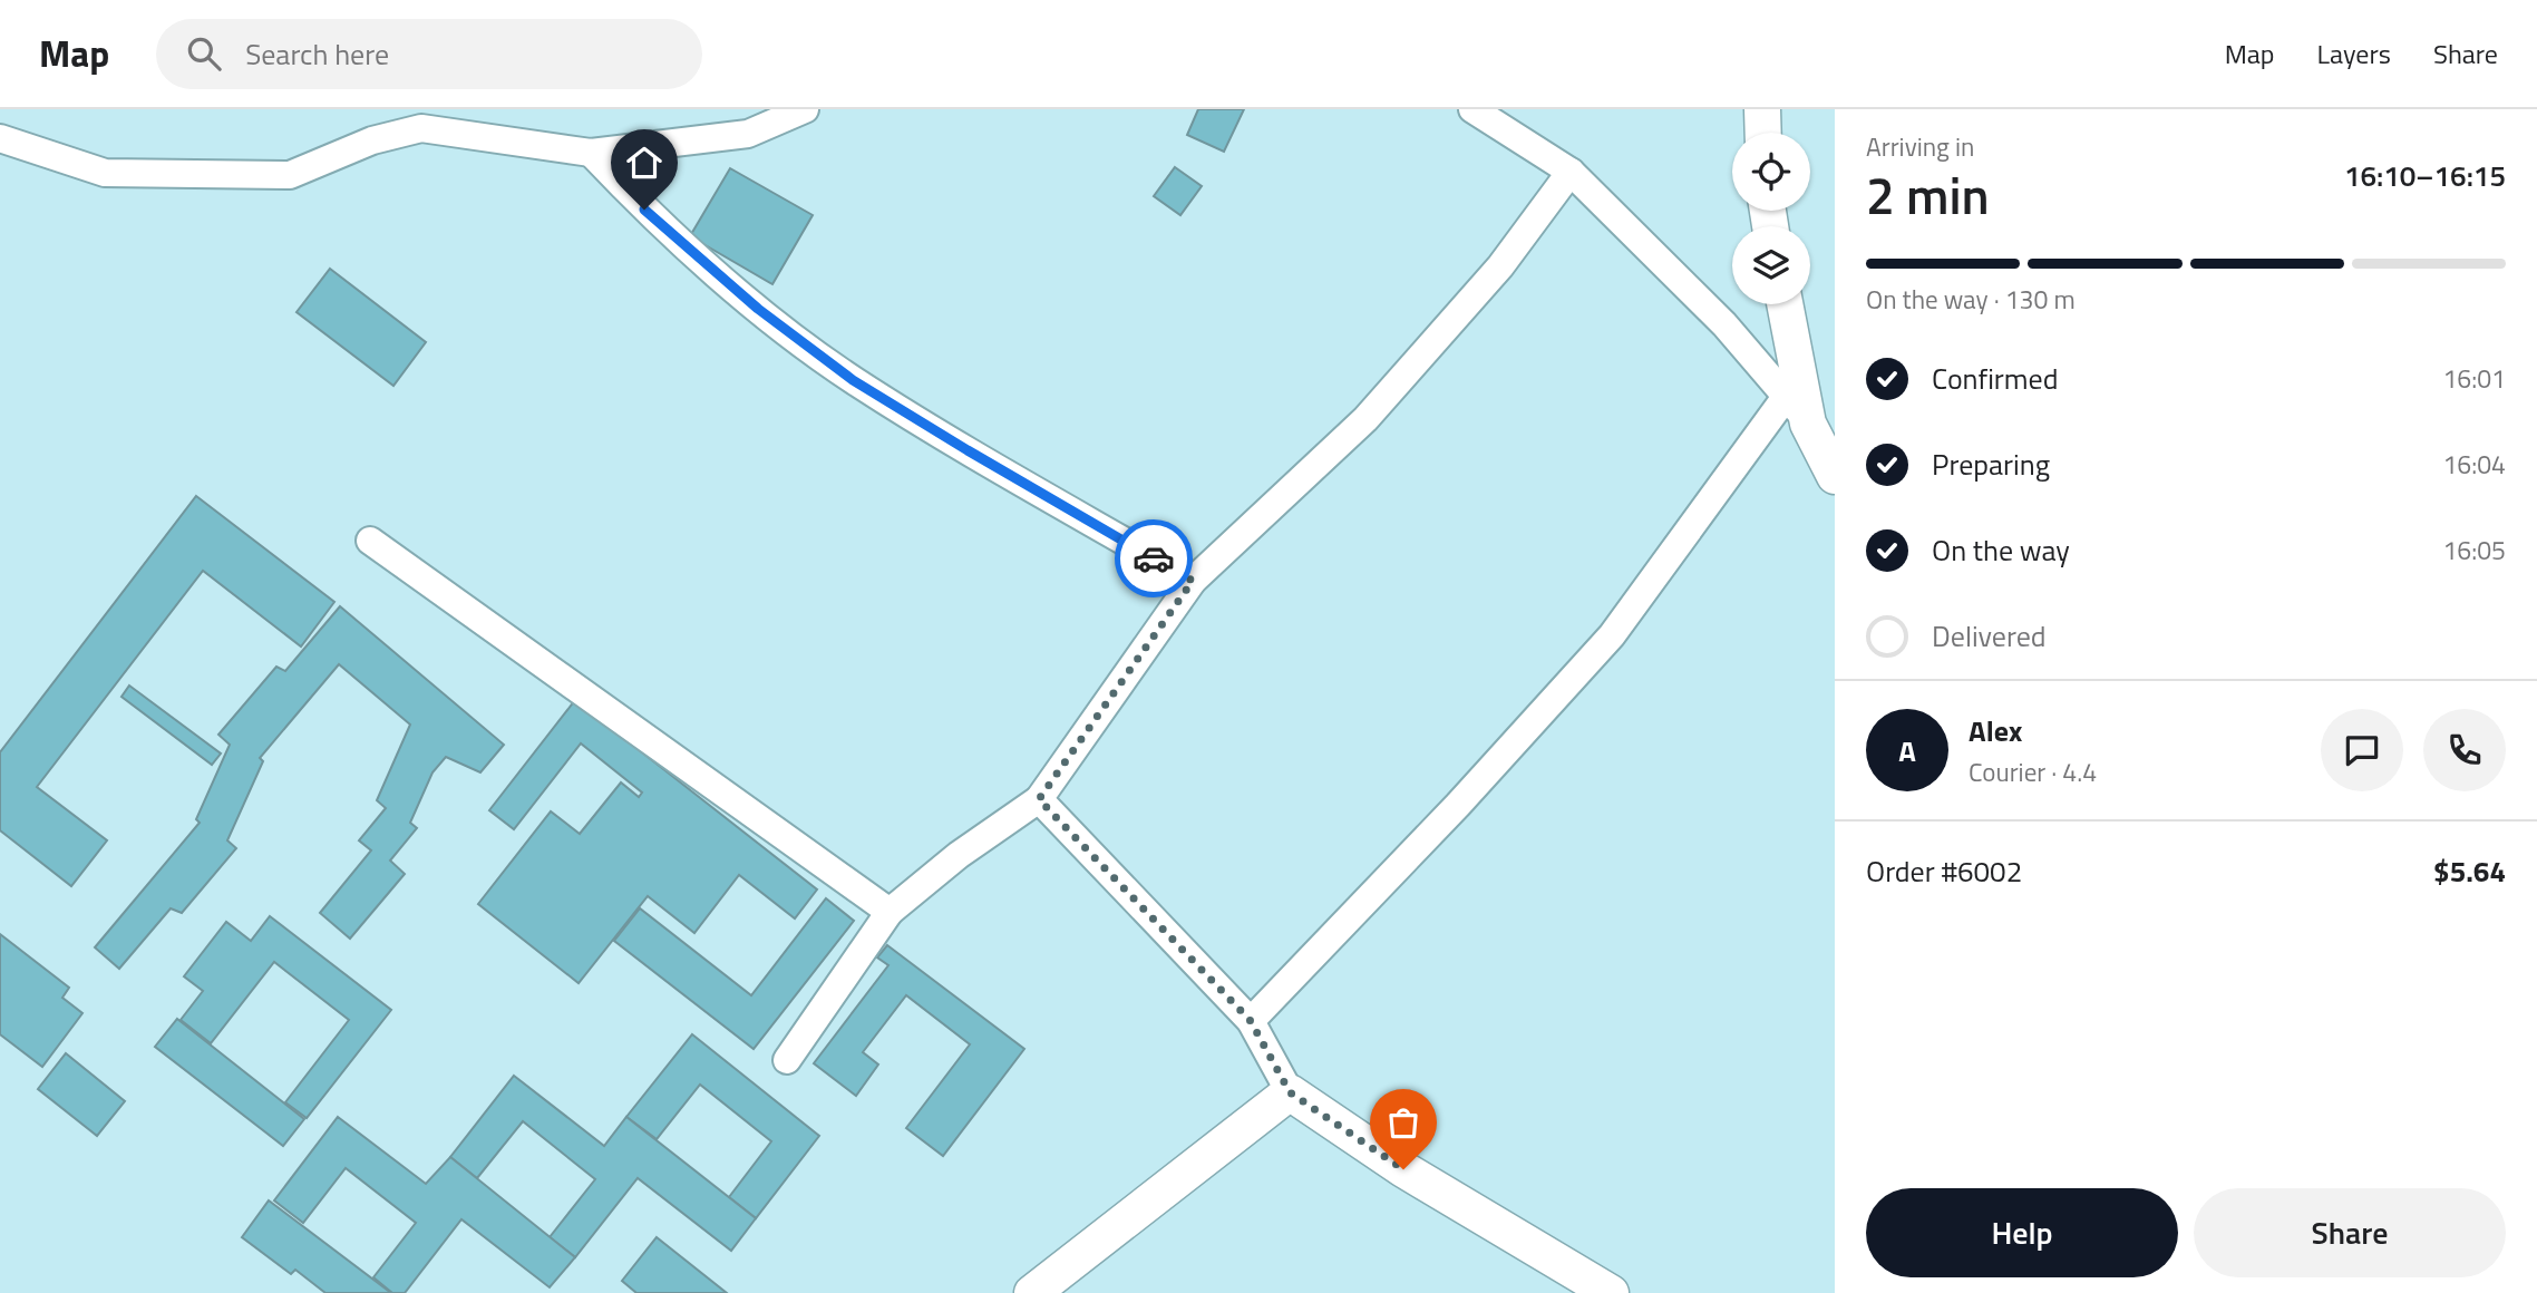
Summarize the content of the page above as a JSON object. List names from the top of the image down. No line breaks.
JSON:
{"page":{"header":"Map","search":"Search here","nav":["Map","Layers","Share"],"heading":["2 min","Arriving in","16:10–16:15"],"panel":["Alex","Courier · 4.4","Order #6002","$5.64"],"bar":"On the way · 130 m","list":[["Confirmed","16:01"],["Preparing","16:04"],["On the way","16:05"],"Delivered"],"round":"A","buttons":["Help","Share"]}}
